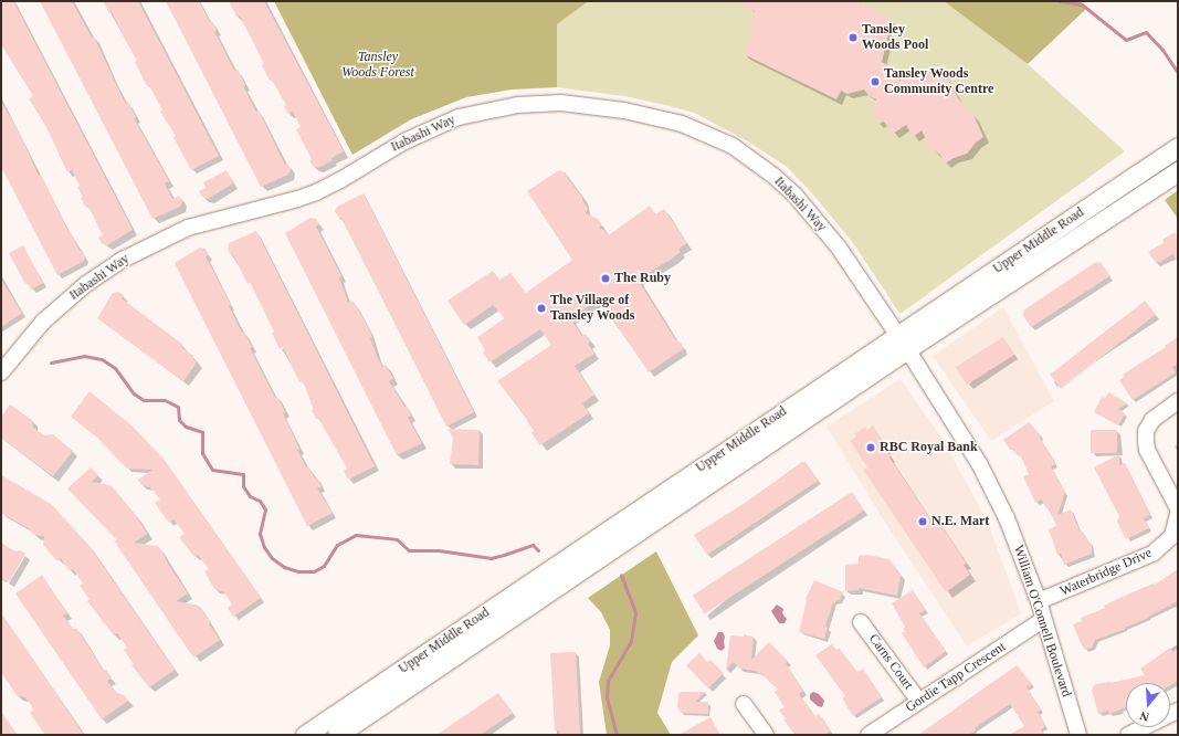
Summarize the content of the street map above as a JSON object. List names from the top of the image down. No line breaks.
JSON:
{"streets":{"main road":["Upper Middle Road"],"street":["Itabashi Way","Waterbridge Drive","William O'Connell Boulevard","Carns Court","Gordie Tapp Crescent"]},"crossings":[["Itabashi Way","Upper Middle Road"],["Itabashi Way","William O'Connell Boulevard"],["Upper Middle Road","William O'Connell Boulevard"],["Waterbridge Drive","William O'Connell Boulevard"],["William O'Connell Boulevard","Gordie Tapp Crescent"],["Carns Court","Gordie Tapp Crescent"]],"parks":["Tansley Woods Forest"],"places":["Tansley Woods Pool","Tansley Woods Community Centre","The Ruby","The Village of Tansley Woods","RBC Royal Bank","N.E. Mart"],"north":"bottom"}
